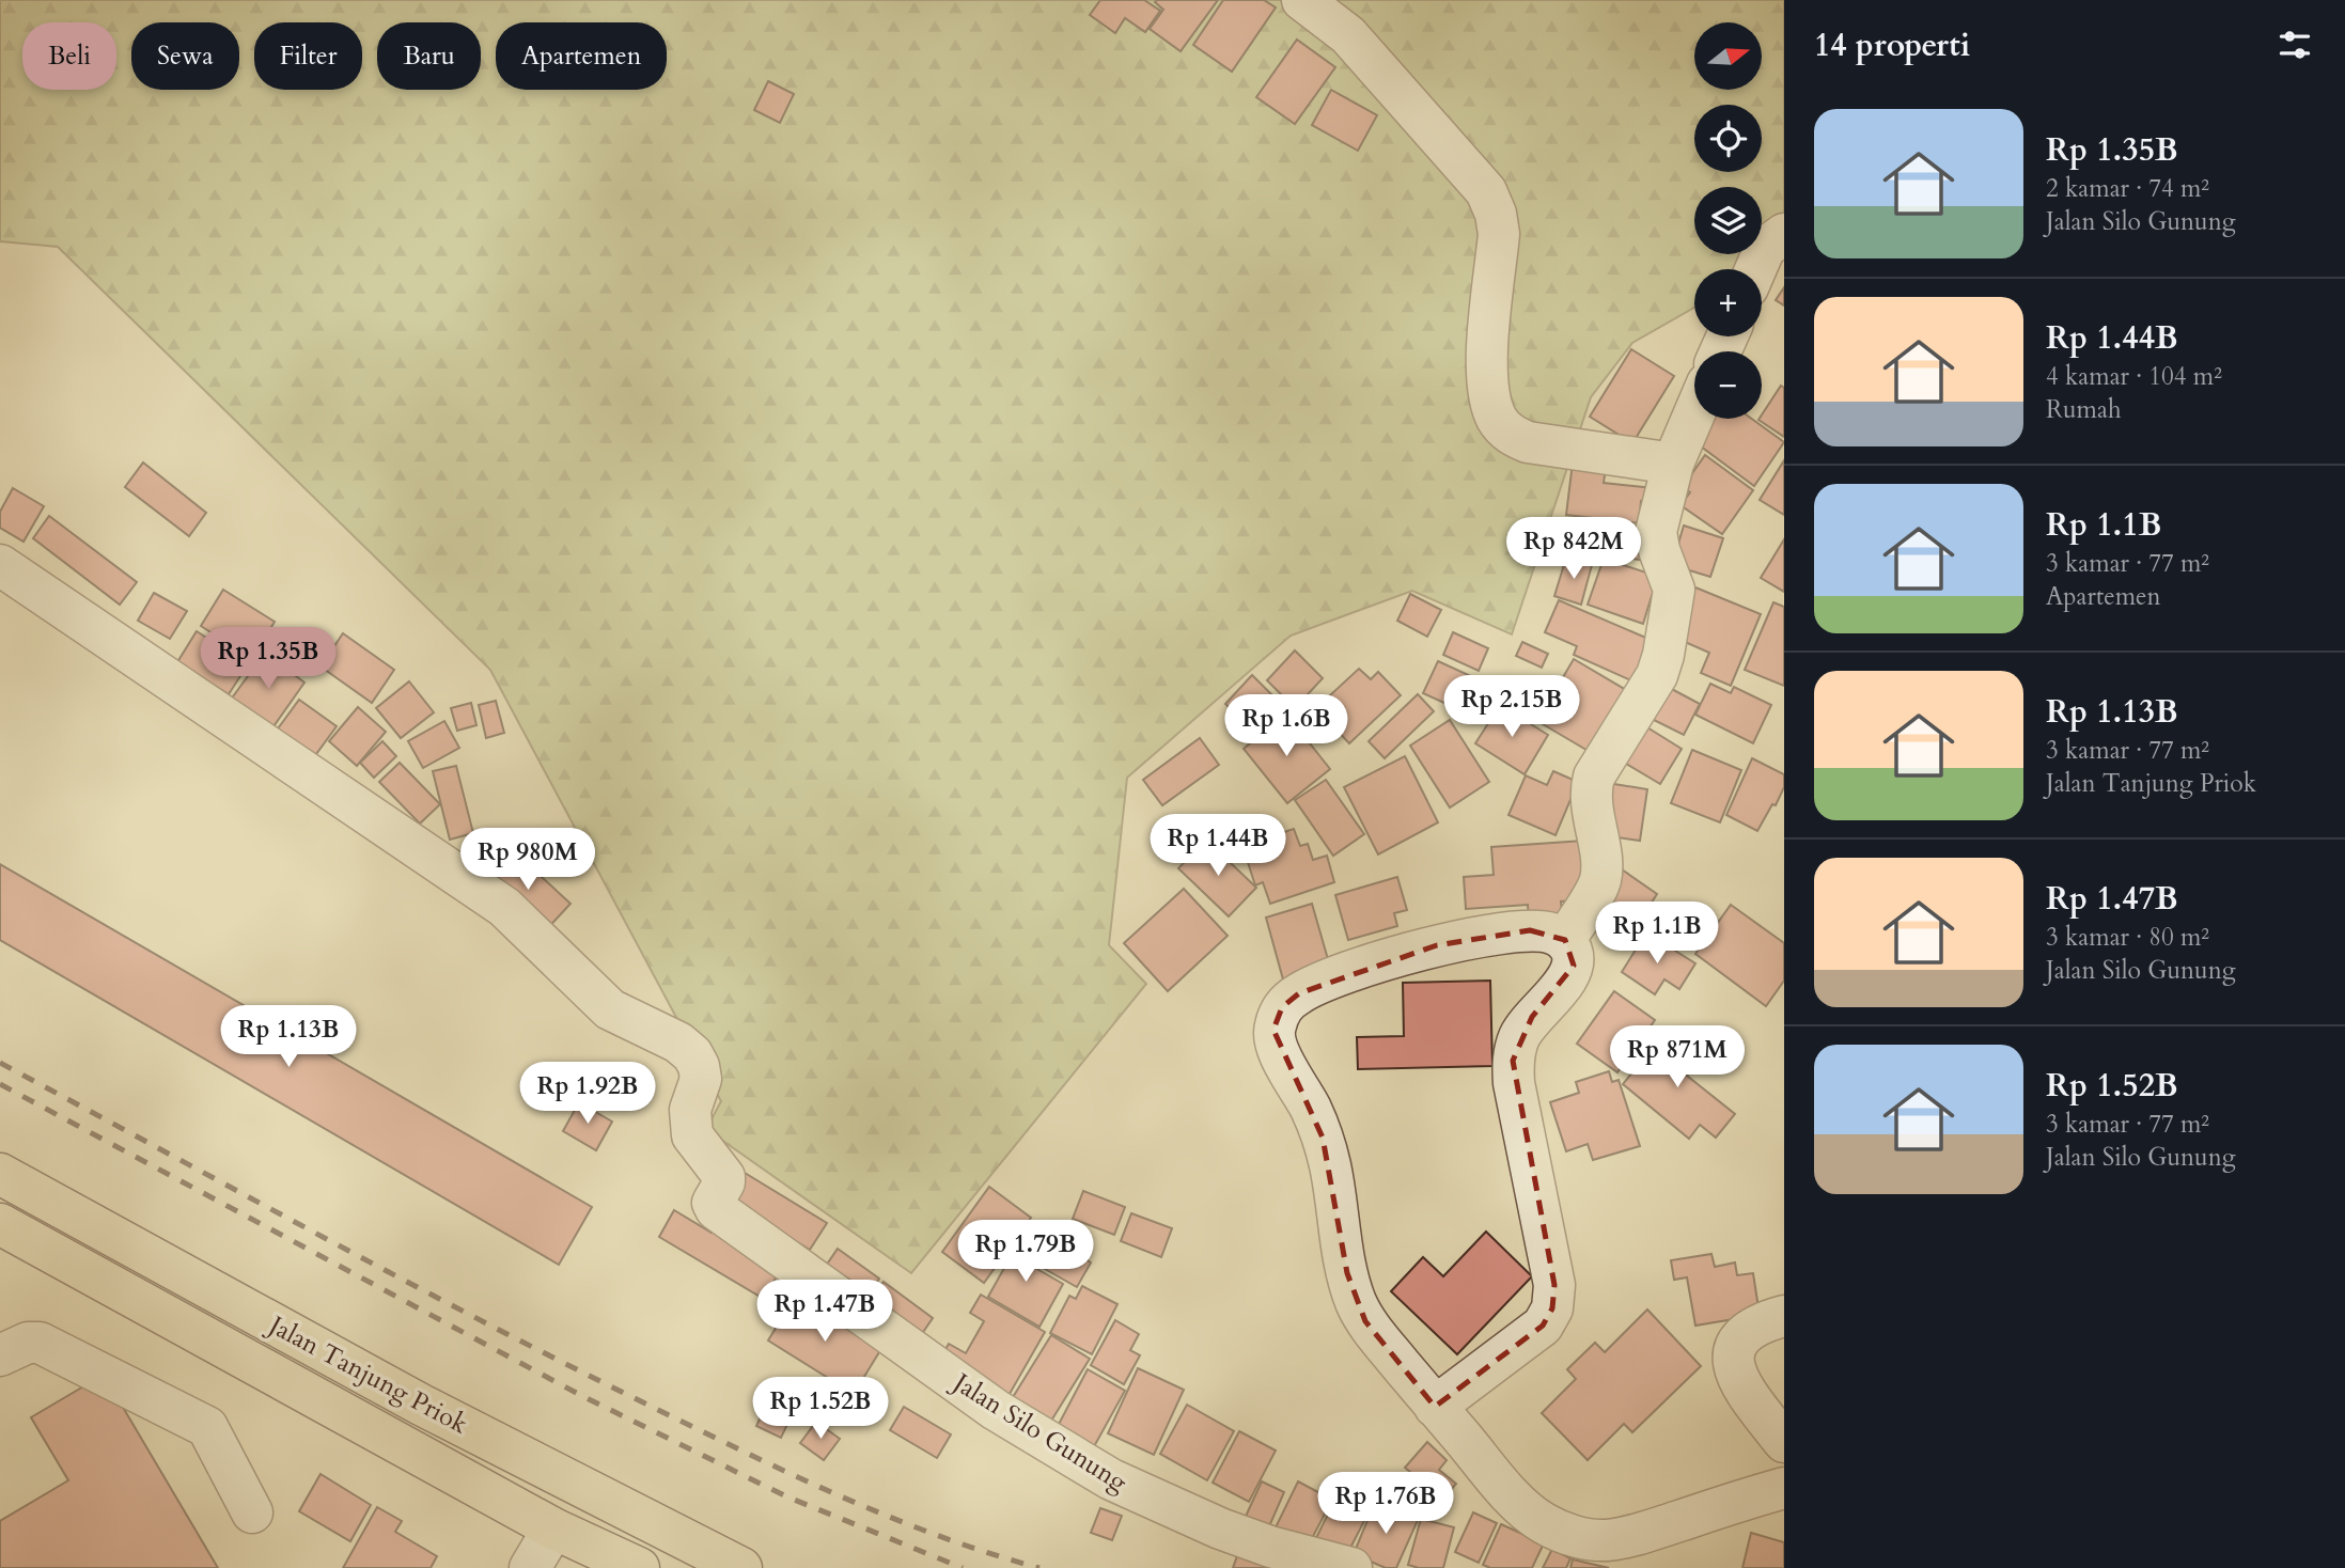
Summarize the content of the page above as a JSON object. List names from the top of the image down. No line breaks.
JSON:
{"streets":{"highway":["Jalan Tanjung Priok"],"street":["Jalan Silo Gunung"]},"north":"right","page":{"heading":"14 properti","map_buttons":["+","−"],"chip":["Beli","Sewa","Filter","Baru","Apartemen"],"list":[{"name":"Rp 1.35B","note":"2 kamar · 74 m² · Jalan Silo Gunung"},{"name":"Rp 1.44B","note":"4 kamar · 104 m² · Rumah"},{"name":"Rp 1.1B","note":"3 kamar · 77 m² · Apartemen"},{"name":"Rp 1.13B","note":"3 kamar · 77 m² · Jalan Tanjung Priok"},{"name":"Rp 1.47B","note":"3 kamar · 80 m² · Jalan Silo Gunung"},{"name":"Rp 1.52B","note":"3 kamar · 77 m² · Jalan Silo Gunung"}],"price":["Rp 842M","Rp 1.35B","Rp 2.15B","Rp 1.6B","Rp 1.44B","Rp 980M","Rp 1.1B","Rp 1.13B","Rp 871M","Rp 1.92B","Rp 1.79B","Rp 1.47B","Rp 1.52B","Rp 1.76B"]}}
